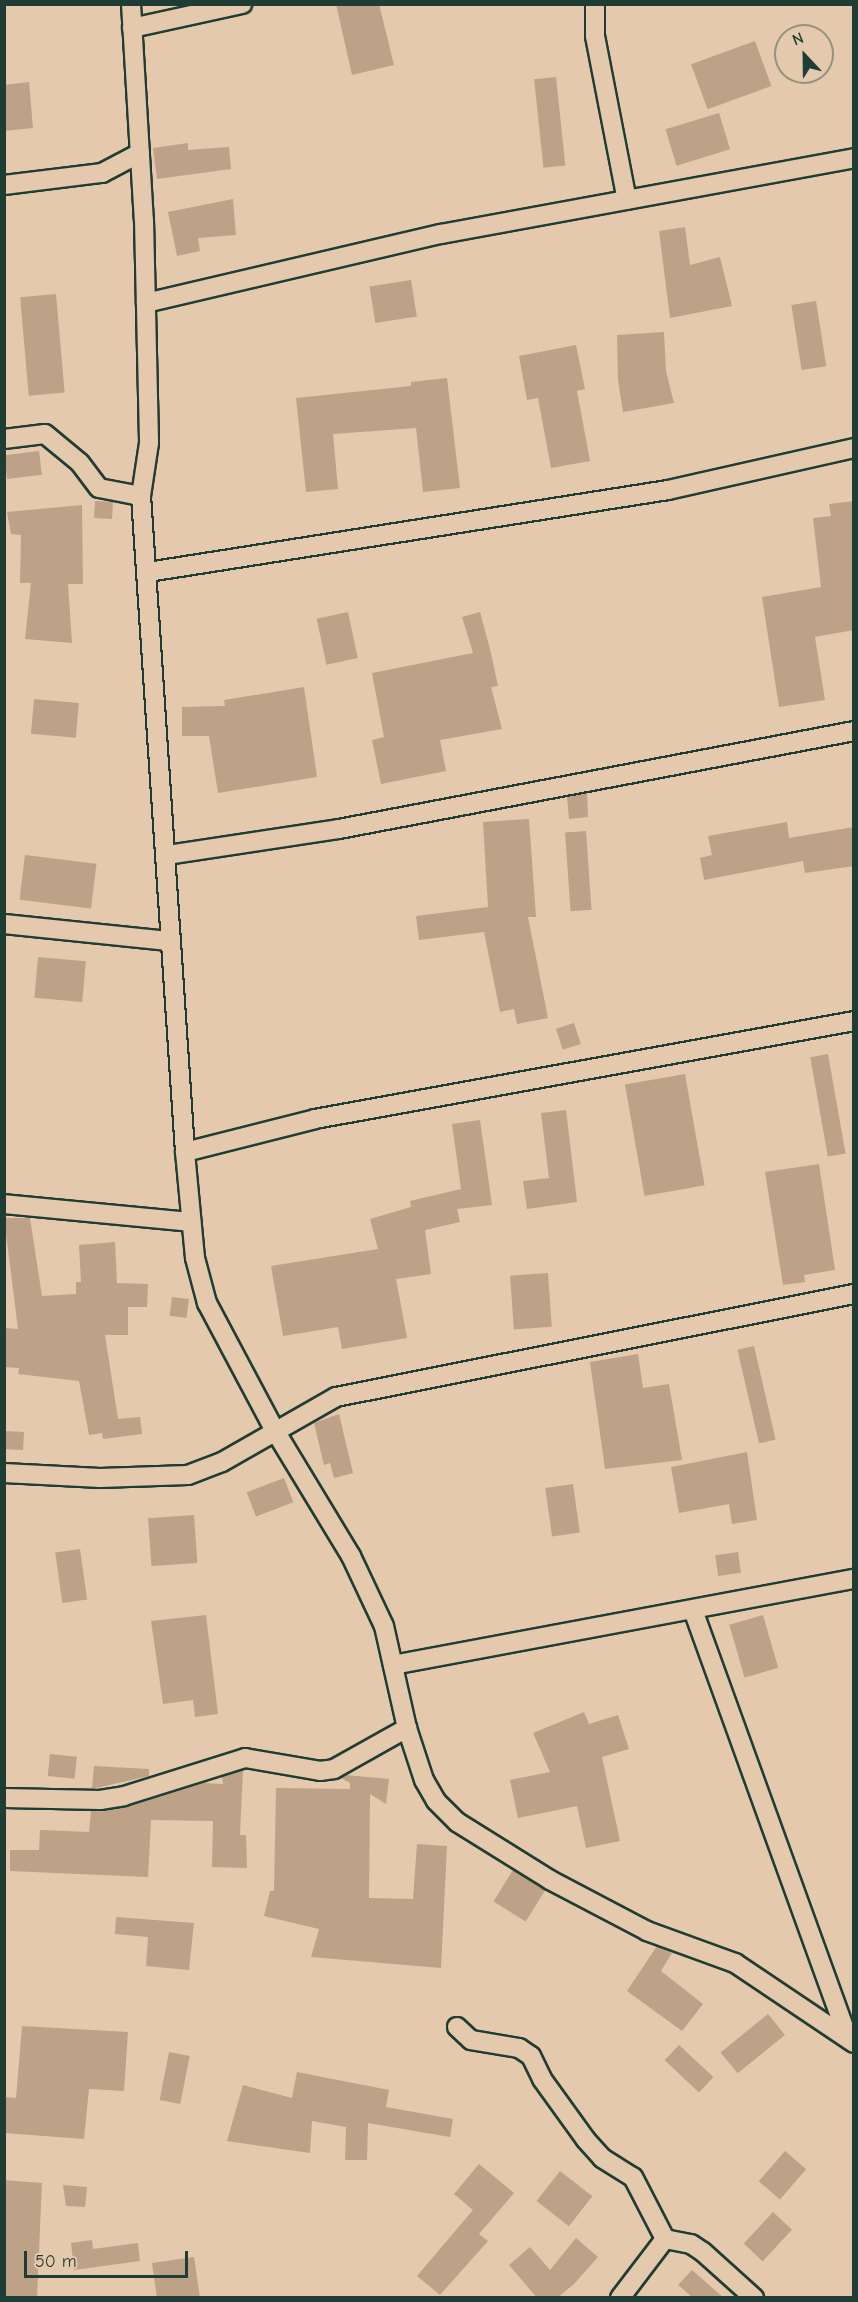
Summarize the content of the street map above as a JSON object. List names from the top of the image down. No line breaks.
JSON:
{"scale_bar":"50 m","north":"top"}
